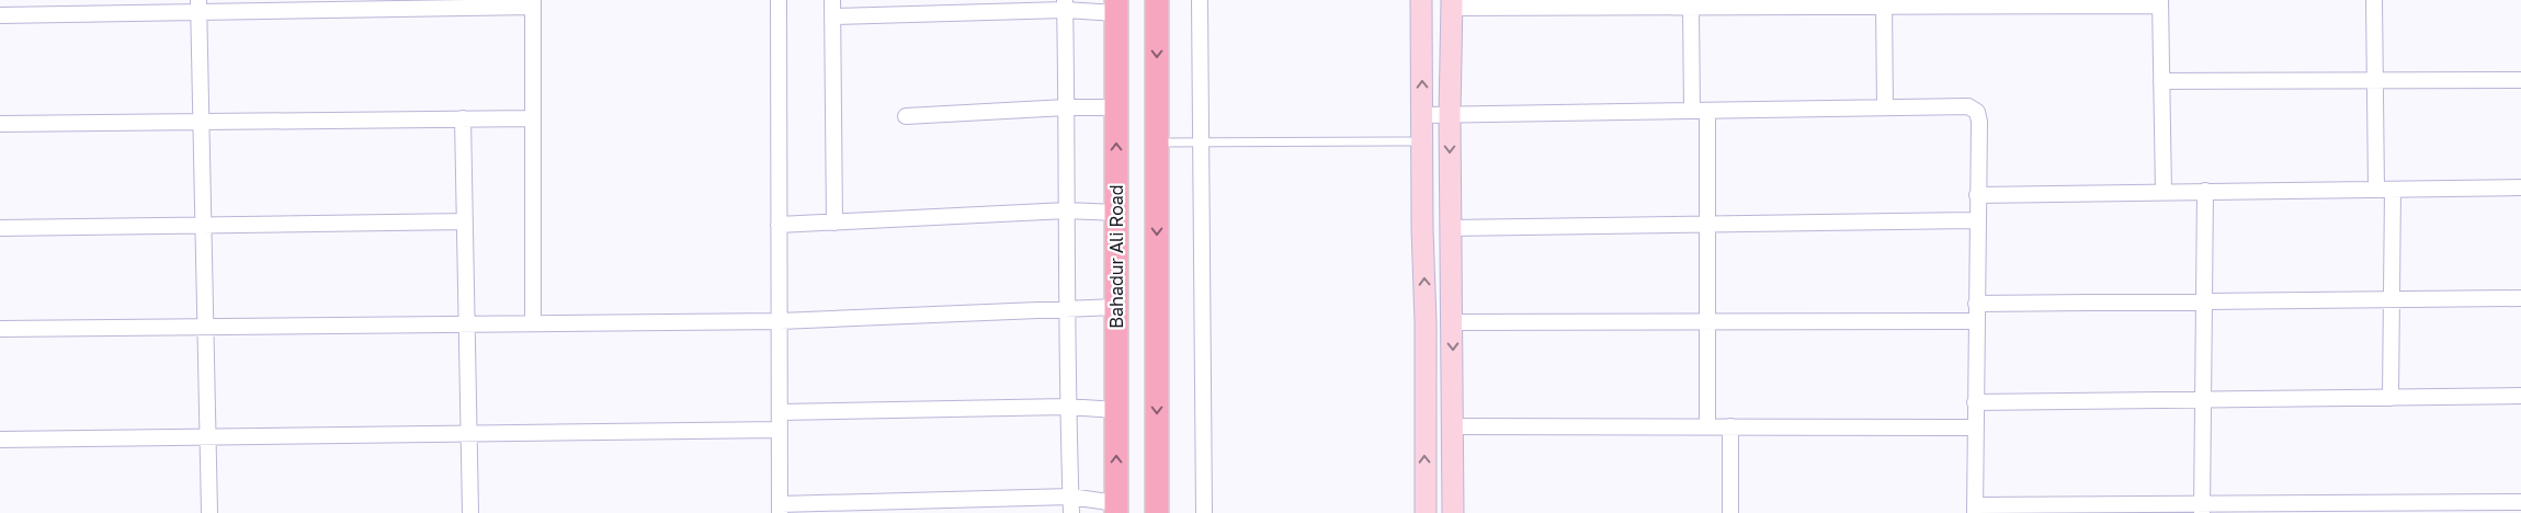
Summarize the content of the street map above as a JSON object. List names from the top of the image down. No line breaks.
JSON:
{"streets":{"main road":["Bahadur Ali Road"]}}
